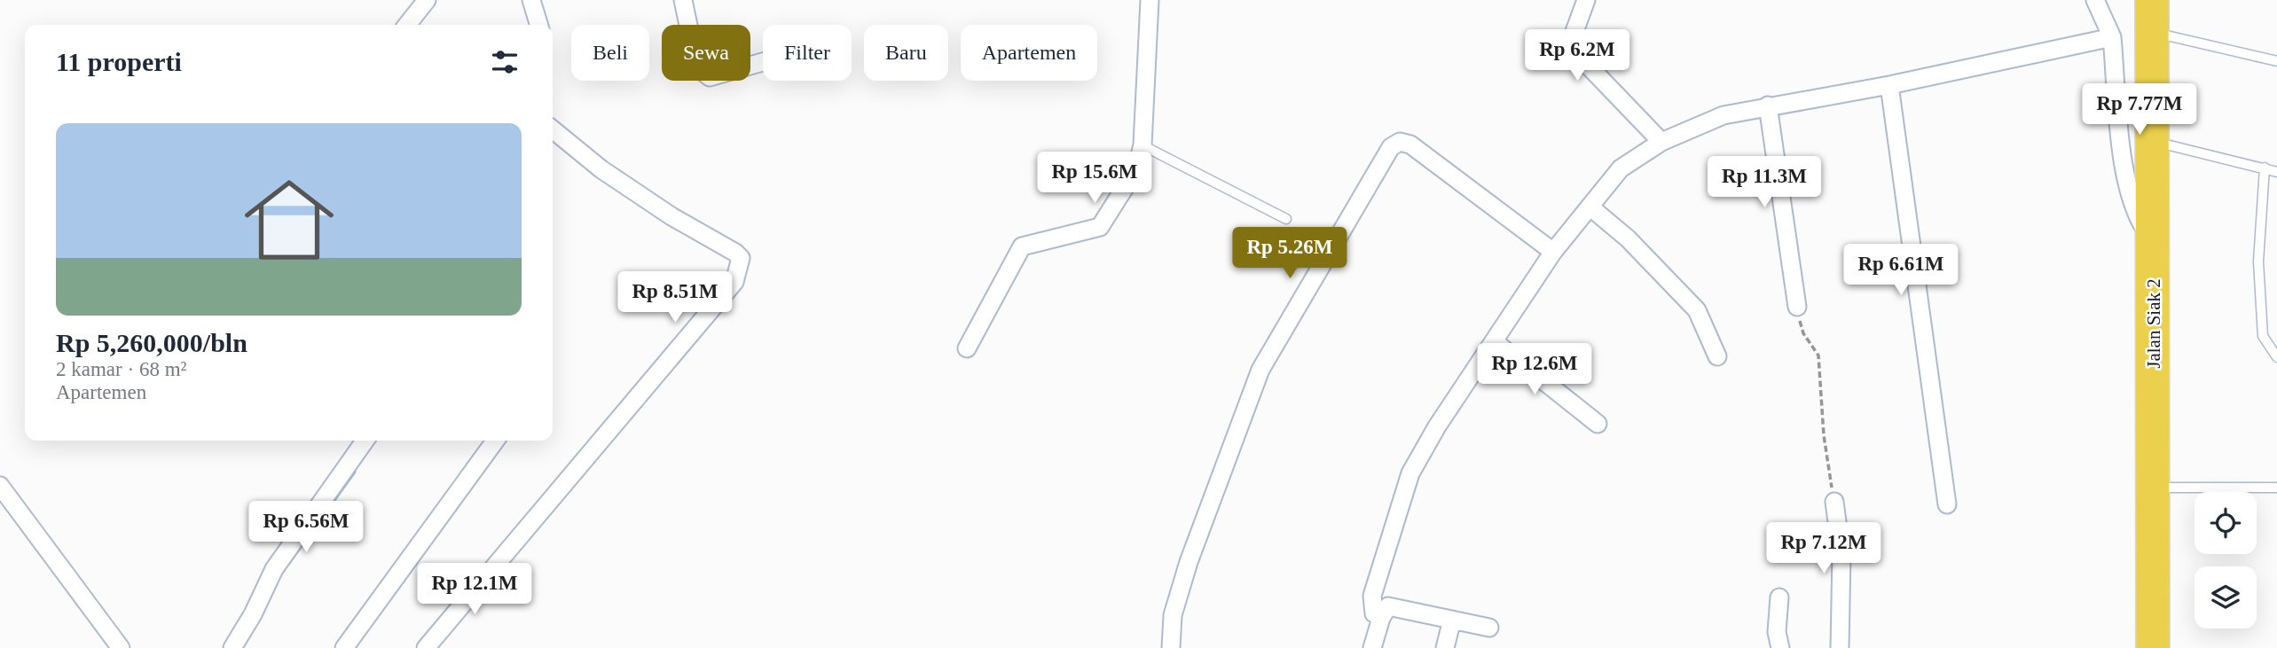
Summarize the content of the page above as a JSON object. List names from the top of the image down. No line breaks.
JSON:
{"streets":{"highway":["Jalan Siak 2"]},"page":{"chip":["Beli","Sewa","Filter","Baru","Apartemen"],"heading":"11 properti","price":["Rp 6.2M","Rp 7.77M","Rp 15.6M","Rp 11.3M","Rp 5.26M","Rp 6.61M","Rp 8.51M","Rp 12.6M","Rp 6.56M","Rp 7.12M","Rp 12.1M"],"list":[{"name":"Rp 5,260,000/bln","note":"2 kamar · 68 m² · Apartemen"}]}}
